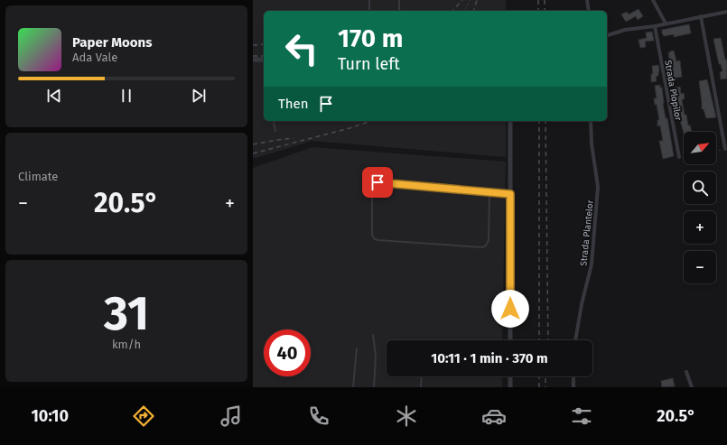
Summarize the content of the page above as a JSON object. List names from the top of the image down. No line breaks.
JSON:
{"streets":{"street":["Strada Plopilor","Strada Plantelor"]},"north":"top right","page":{"turn":["170 m","Turn left"],"song":["Paper Moons","Ada Vale"],"then":"Then","map_buttons":["+","−"],"tile":["Climate",["31","km/h"]],"heat":["−","20.5°","+"],"limit":"40","trip":"10:11 · 1 min · 370 m","tabs":["10:10","20.5°"]}}
